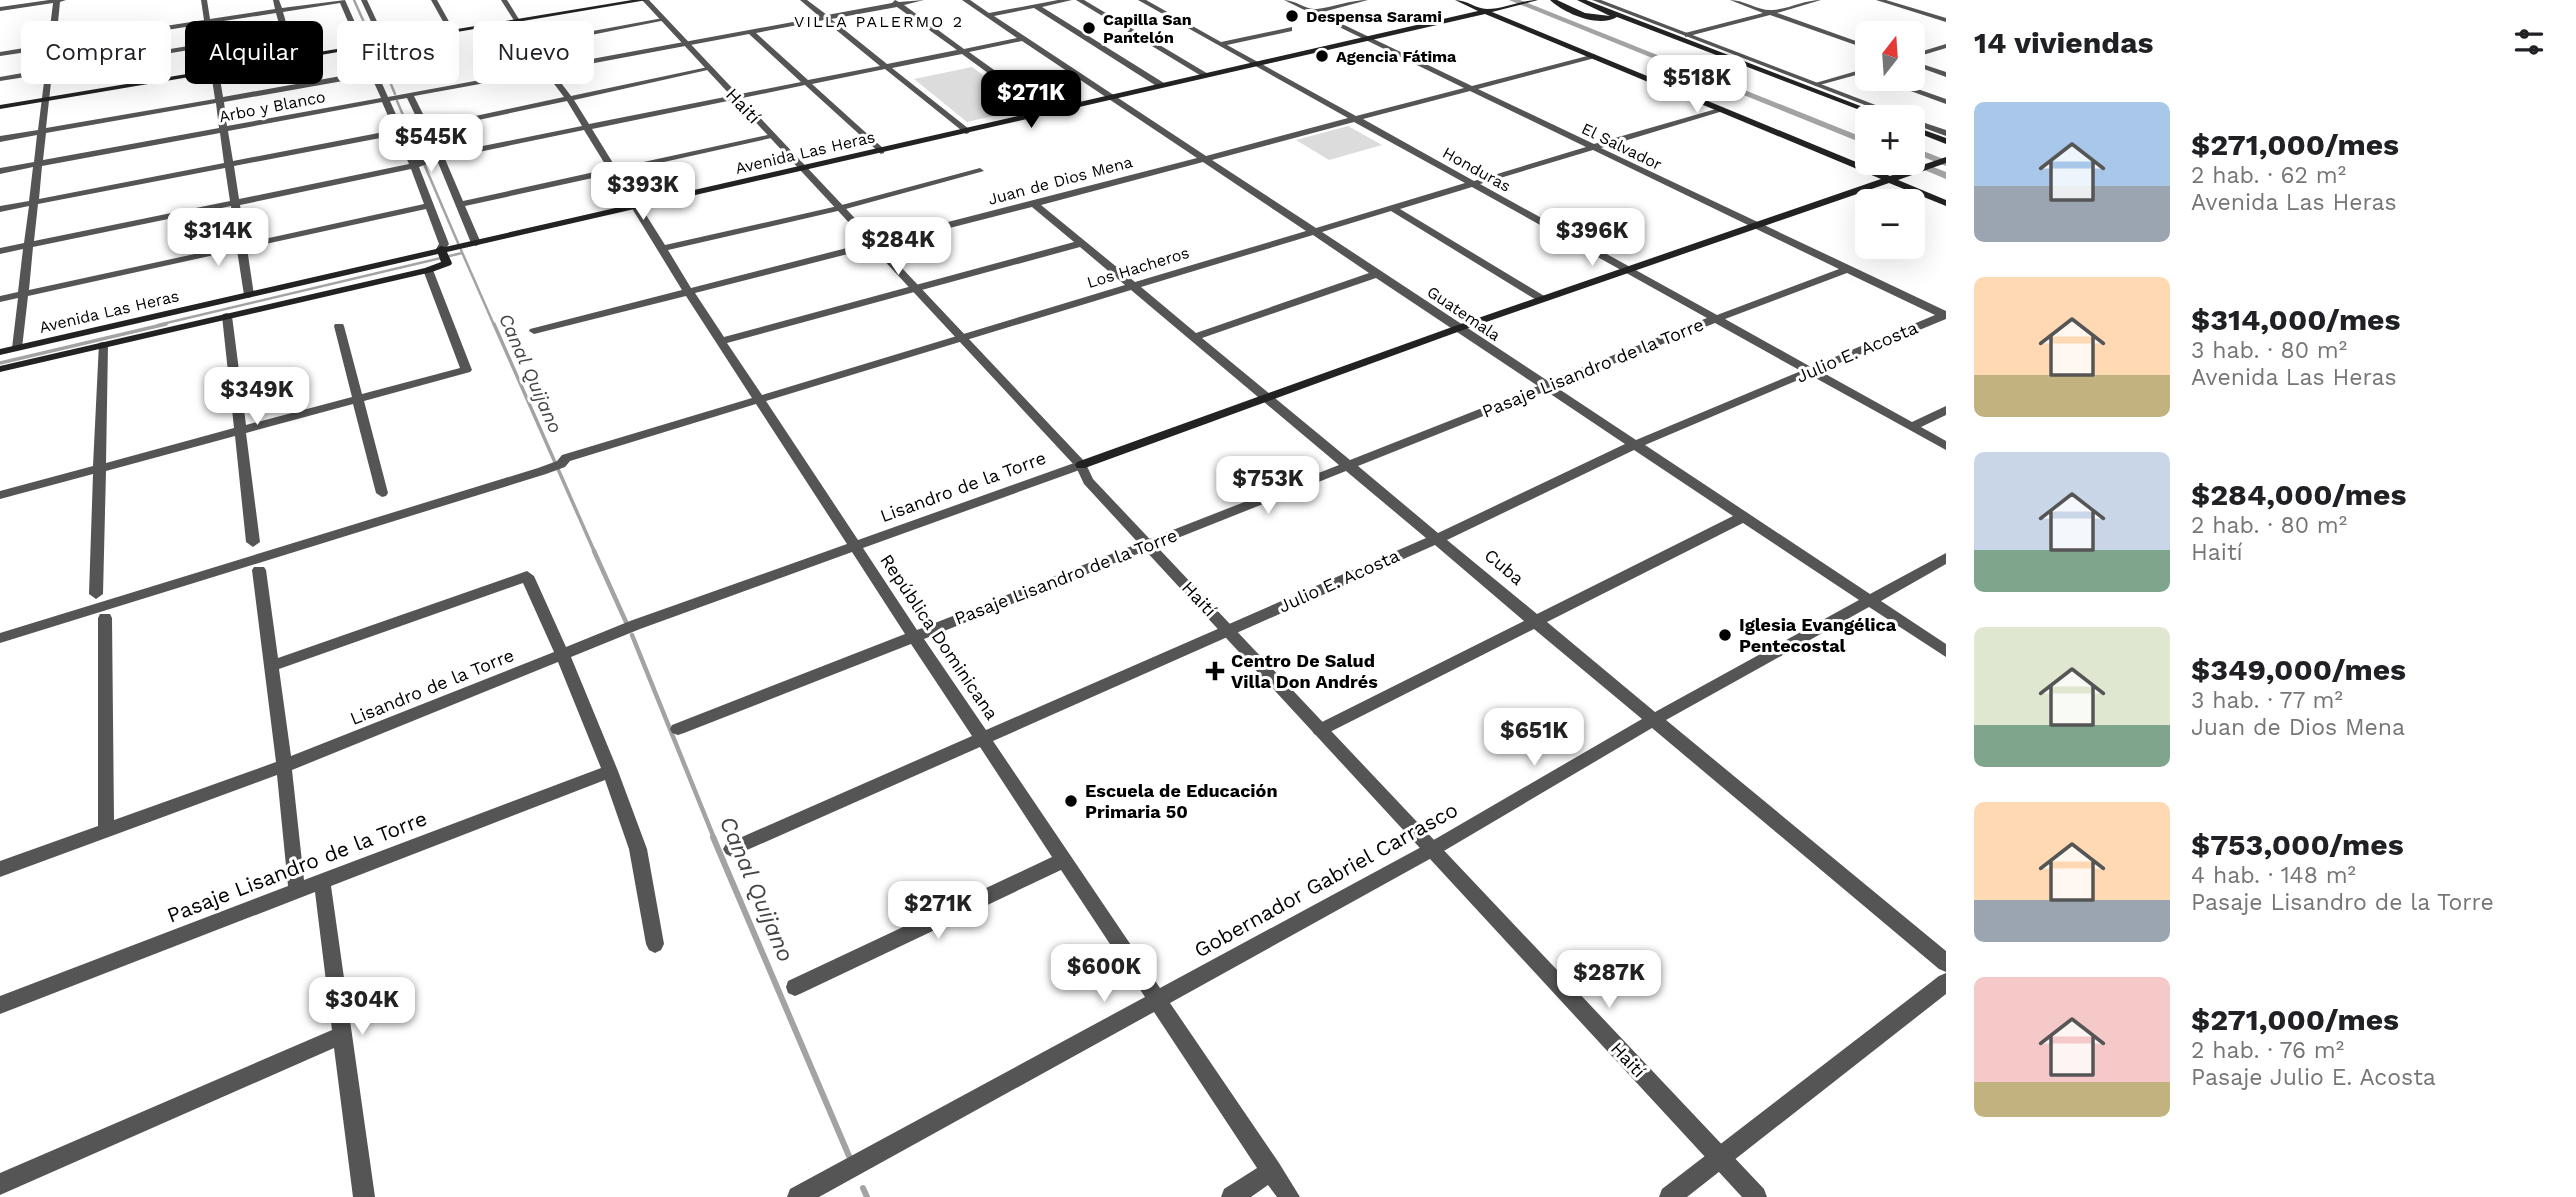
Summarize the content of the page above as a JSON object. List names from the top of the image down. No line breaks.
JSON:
{"streets":{"main road":["Avenida Las Heras","Lisandro de la Torre"],"street":["Arbo y Blanco","Haití","El Salvador","Honduras","Juan de Dios Mena","Los Hacheros","Guatemala","Julio E. Acosta","Pasaje Lisandro de la Torre","Cuba","República Dominicana","Gobernador Gabriel Carrasco"]},"crossings":[["Arbo y Blanco","Haití"],["Haití","Avenida Las Heras"],["Haití","Juan de Dios Mena"],["Haití","Los Hacheros"],["Haití","Julio E. Acosta"],["Haití","Pasaje Lisandro de la Torre"],["Haití","Lisandro de la Torre"],["Haití","Gobernador Gabriel Carrasco"],["El Salvador","Avenida Las Heras"],["El Salvador","Juan de Dios Mena"],["El Salvador","Los Hacheros"],["El Salvador","Julio E. Acosta"],["El Salvador","Pasaje Lisandro de la Torre"],["El Salvador","Lisandro de la Torre"],["Avenida Las Heras","Honduras"],["Avenida Las Heras","Guatemala"],["Avenida Las Heras","República Dominicana"],["Honduras","Juan de Dios Mena"],["Honduras","Los Hacheros"],["Honduras","Julio E. Acosta"],["Honduras","Pasaje Lisandro de la Torre"],["Honduras","Lisandro de la Torre"],["Juan de Dios Mena","Guatemala"],["Juan de Dios Mena","Cuba"],["Juan de Dios Mena","República Dominicana"],["Los Hacheros","Guatemala"],["Los Hacheros","Cuba"],["Los Hacheros","República Dominicana"],["Guatemala","Julio E. Acosta"],["Guatemala","Pasaje Lisandro de la Torre"],["Guatemala","Lisandro de la Torre"],["Guatemala","Gobernador Gabriel Carrasco"],["Julio E. Acosta","Cuba"],["Julio E. Acosta","República Dominicana"],["Pasaje Lisandro de la Torre","Cuba"],["Pasaje Lisandro de la Torre","República Dominicana"],["Lisandro de la Torre","Cuba"],["Lisandro de la Torre","República Dominicana"],["Cuba","Gobernador Gabriel Carrasco"],["República Dominicana","Gobernador Gabriel Carrasco"]],"districts":["VILLA PALERMO 2"],"water":["Canal Quijano"],"places":{"other":["Despensa Sarami","Capilla San Pantelón","Agencia Fátima","Iglesia Evangélica Pentecostal","Escuela de Educación Primaria 50"],"health":["Centro De Salud Villa Don Andrés"]},"north":"top","page":{"heading":"14 viviendas","map_buttons":["+","−"],"chip":["Comprar","Alquilar","Filtros","Nuevo"],"price":["$518K","$271K","$545K","$393K","$314K","$396K","$284K","$349K","$753K","$651K","$271K","$600K","$287K","$304K"],"list":[{"name":"$271,000/mes","note":"2 hab. · 62 m² · Avenida Las Heras"},{"name":"$314,000/mes","note":"3 hab. · 80 m² · Avenida Las Heras"},{"name":"$284,000/mes","note":"2 hab. · 80 m² · Haití"},{"name":"$349,000/mes","note":"3 hab. · 77 m² · Juan de Dios Mena"},{"name":"$753,000/mes","note":"4 hab. · 148 m² · Pasaje Lisandro de la Torre"},{"name":"$271,000/mes","note":"2 hab. · 76 m² · Pasaje Julio E. Acosta"}]}}
